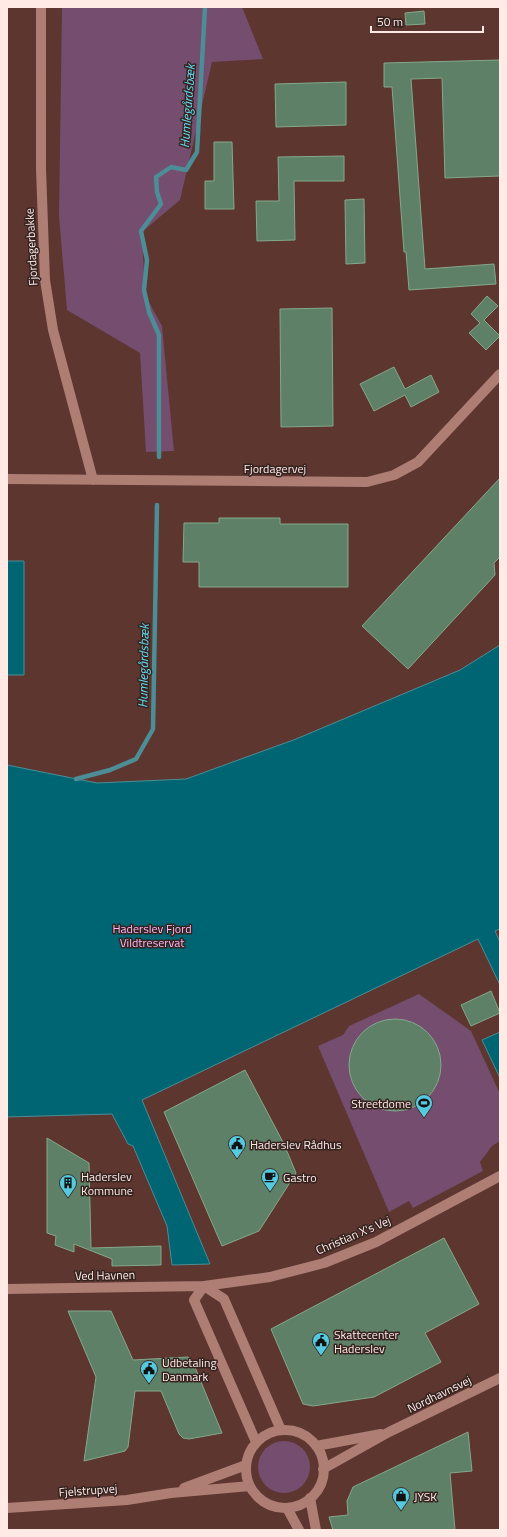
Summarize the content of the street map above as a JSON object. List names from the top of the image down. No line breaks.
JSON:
{"streets":{"street":["Fjordagerbakke","Fjordagervej","Christian X's Vej","Ved Havnen","Nordhavnsvej","Fjelstrupvej"]},"crossings":[["Fjordagerbakke","Fjordagervej"],["Christian X's Vej","Ved Havnen"],["Nordhavnsvej","Fjelstrupvej"]],"water":["Humlegårdsbæk"],"parks":["Haderslev Fjord Vildtreservat"],"places":{"sports":["Streetdome"],"public building":["Haderslev Rådhus","Skattecenter Haderslev","Udbetaling Danmark"],"cafe":["Gastro"],"building":["Haderslev Kommune"],"shop":["JYSK"]},"scale_bar":"50 m"}
